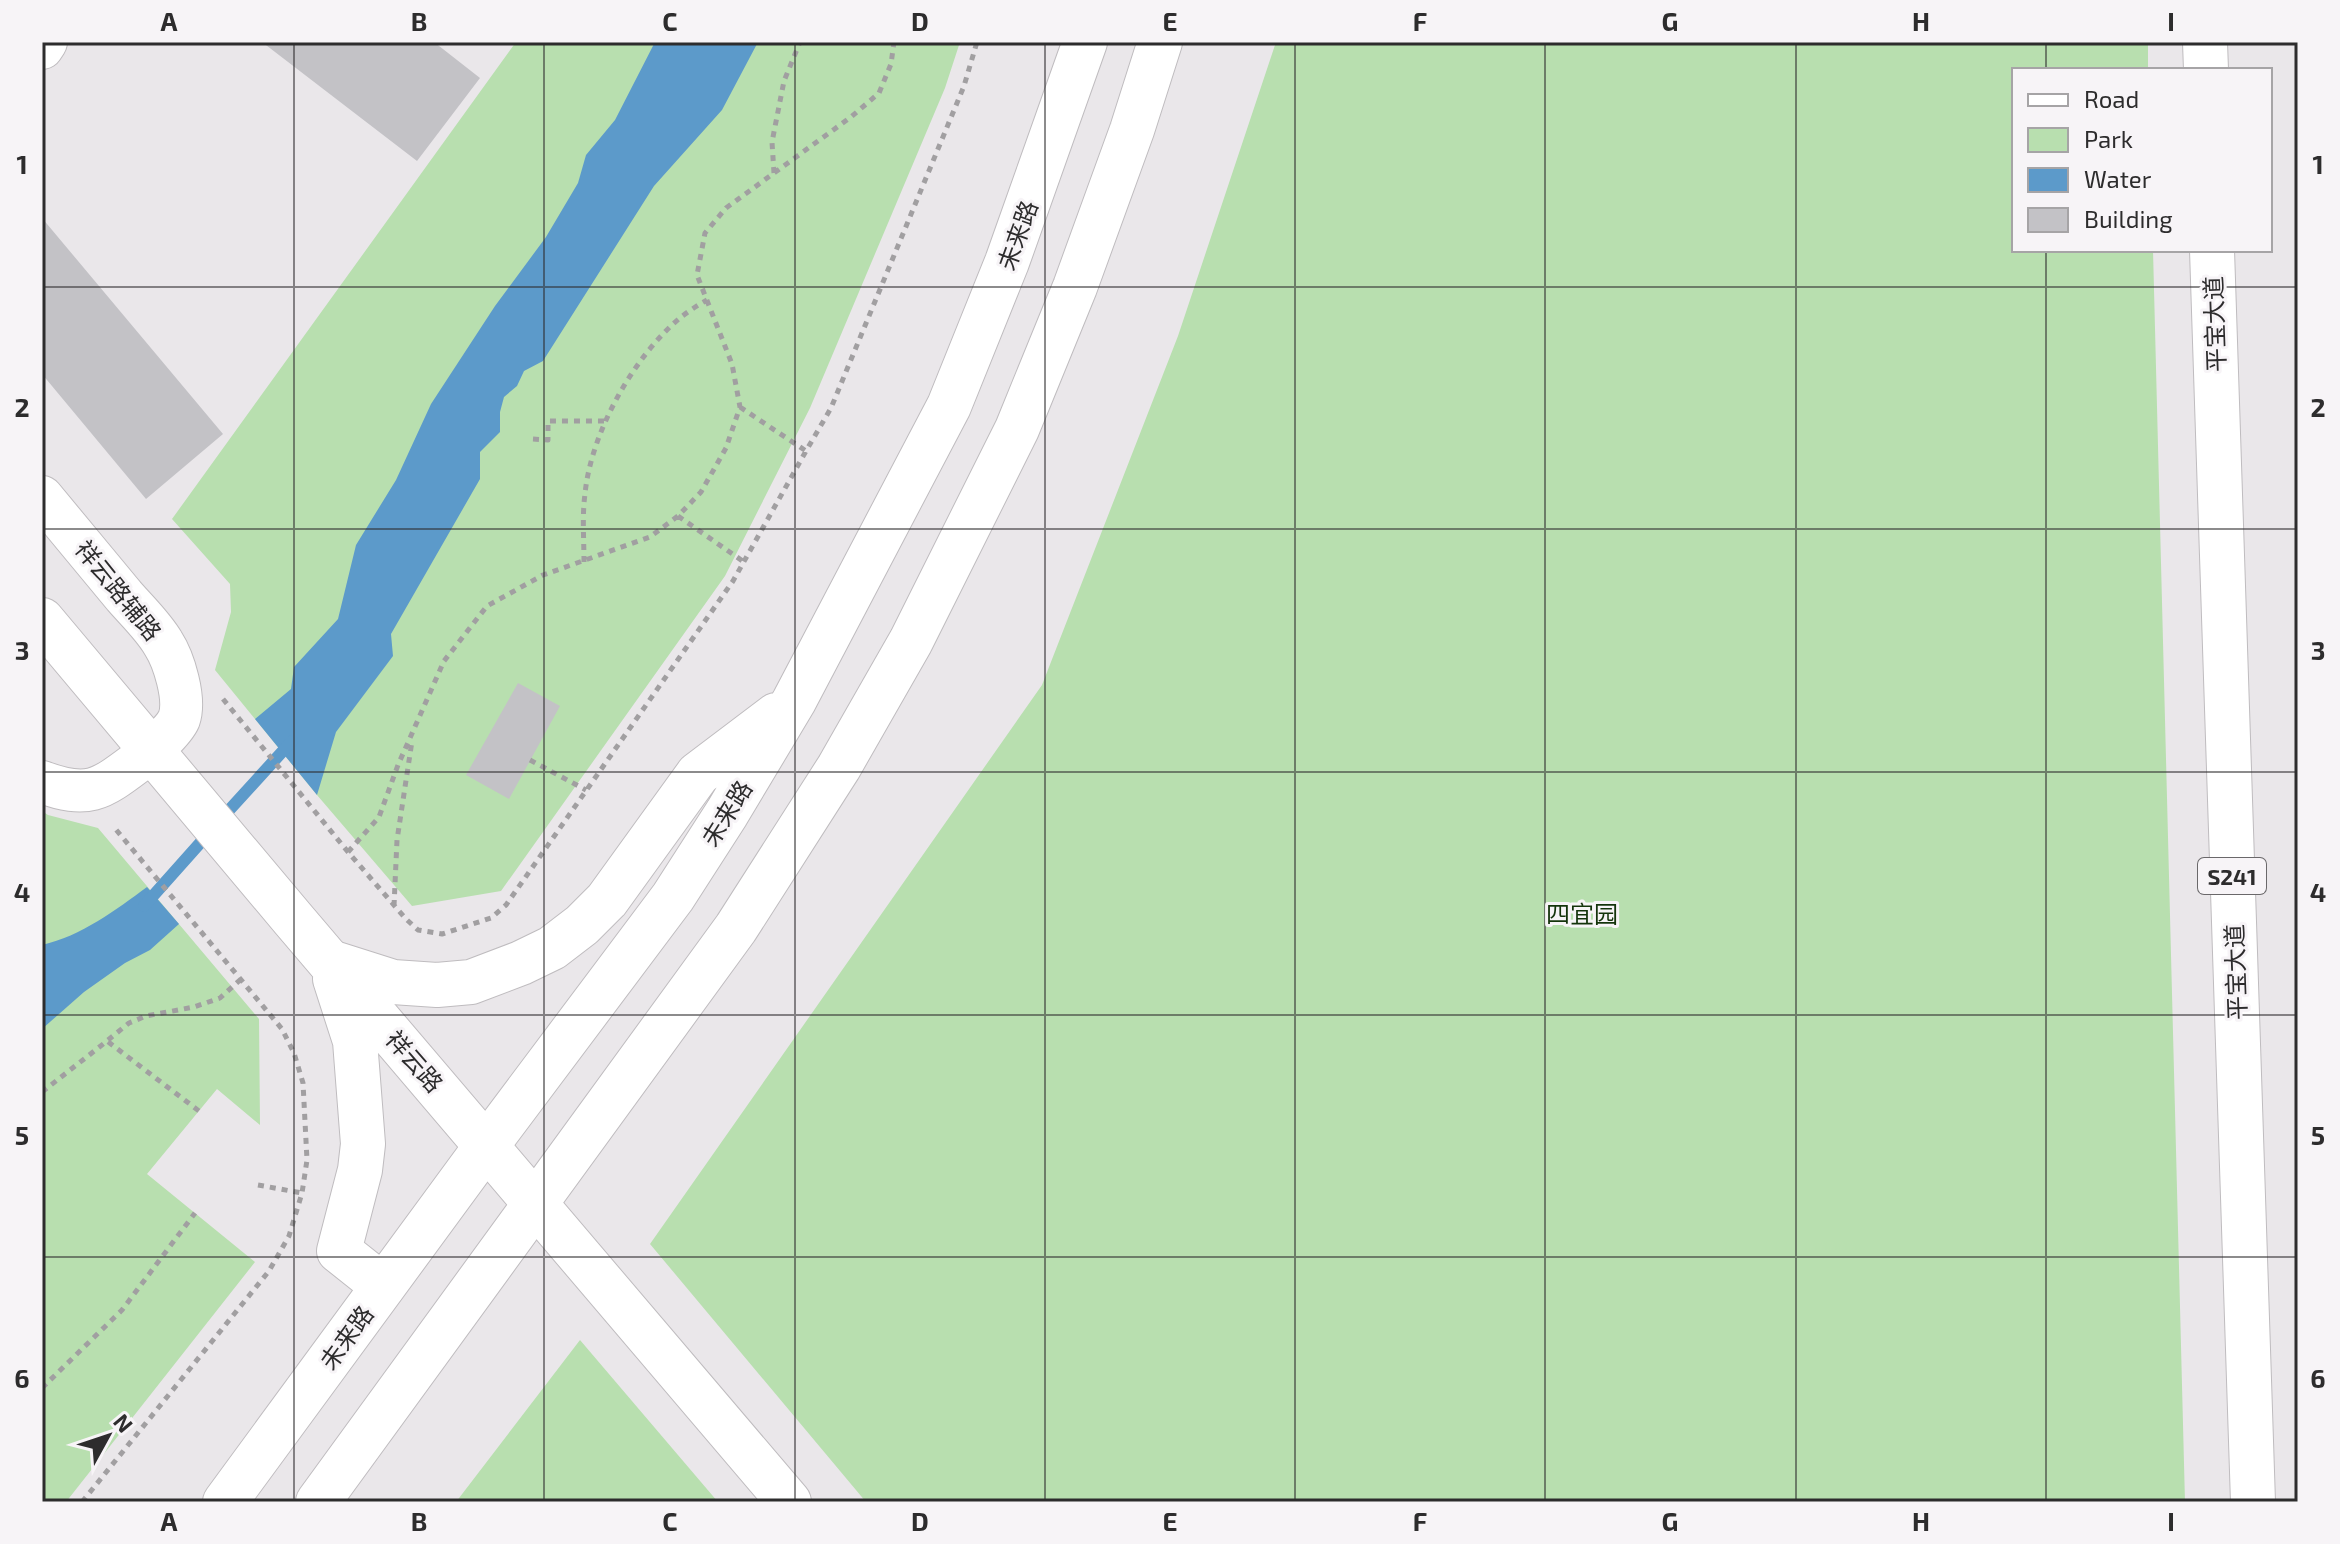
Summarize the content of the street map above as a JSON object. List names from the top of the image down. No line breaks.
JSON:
{"streets":{"main road":["未来路","平宝大道","S241","祥云路"],"street":["祥云路辅路"]},"crossings":[["未来路","祥云路"],["祥云路辅路","祥云路"]],"parks":["四宜园"],"legend":["Road","Park","Water","Building"],"north":"top right","grid":{"columns":["A","B","C","D","E","F","G","H","I"],"rows":["1","2","3","4","5","6"]}}
